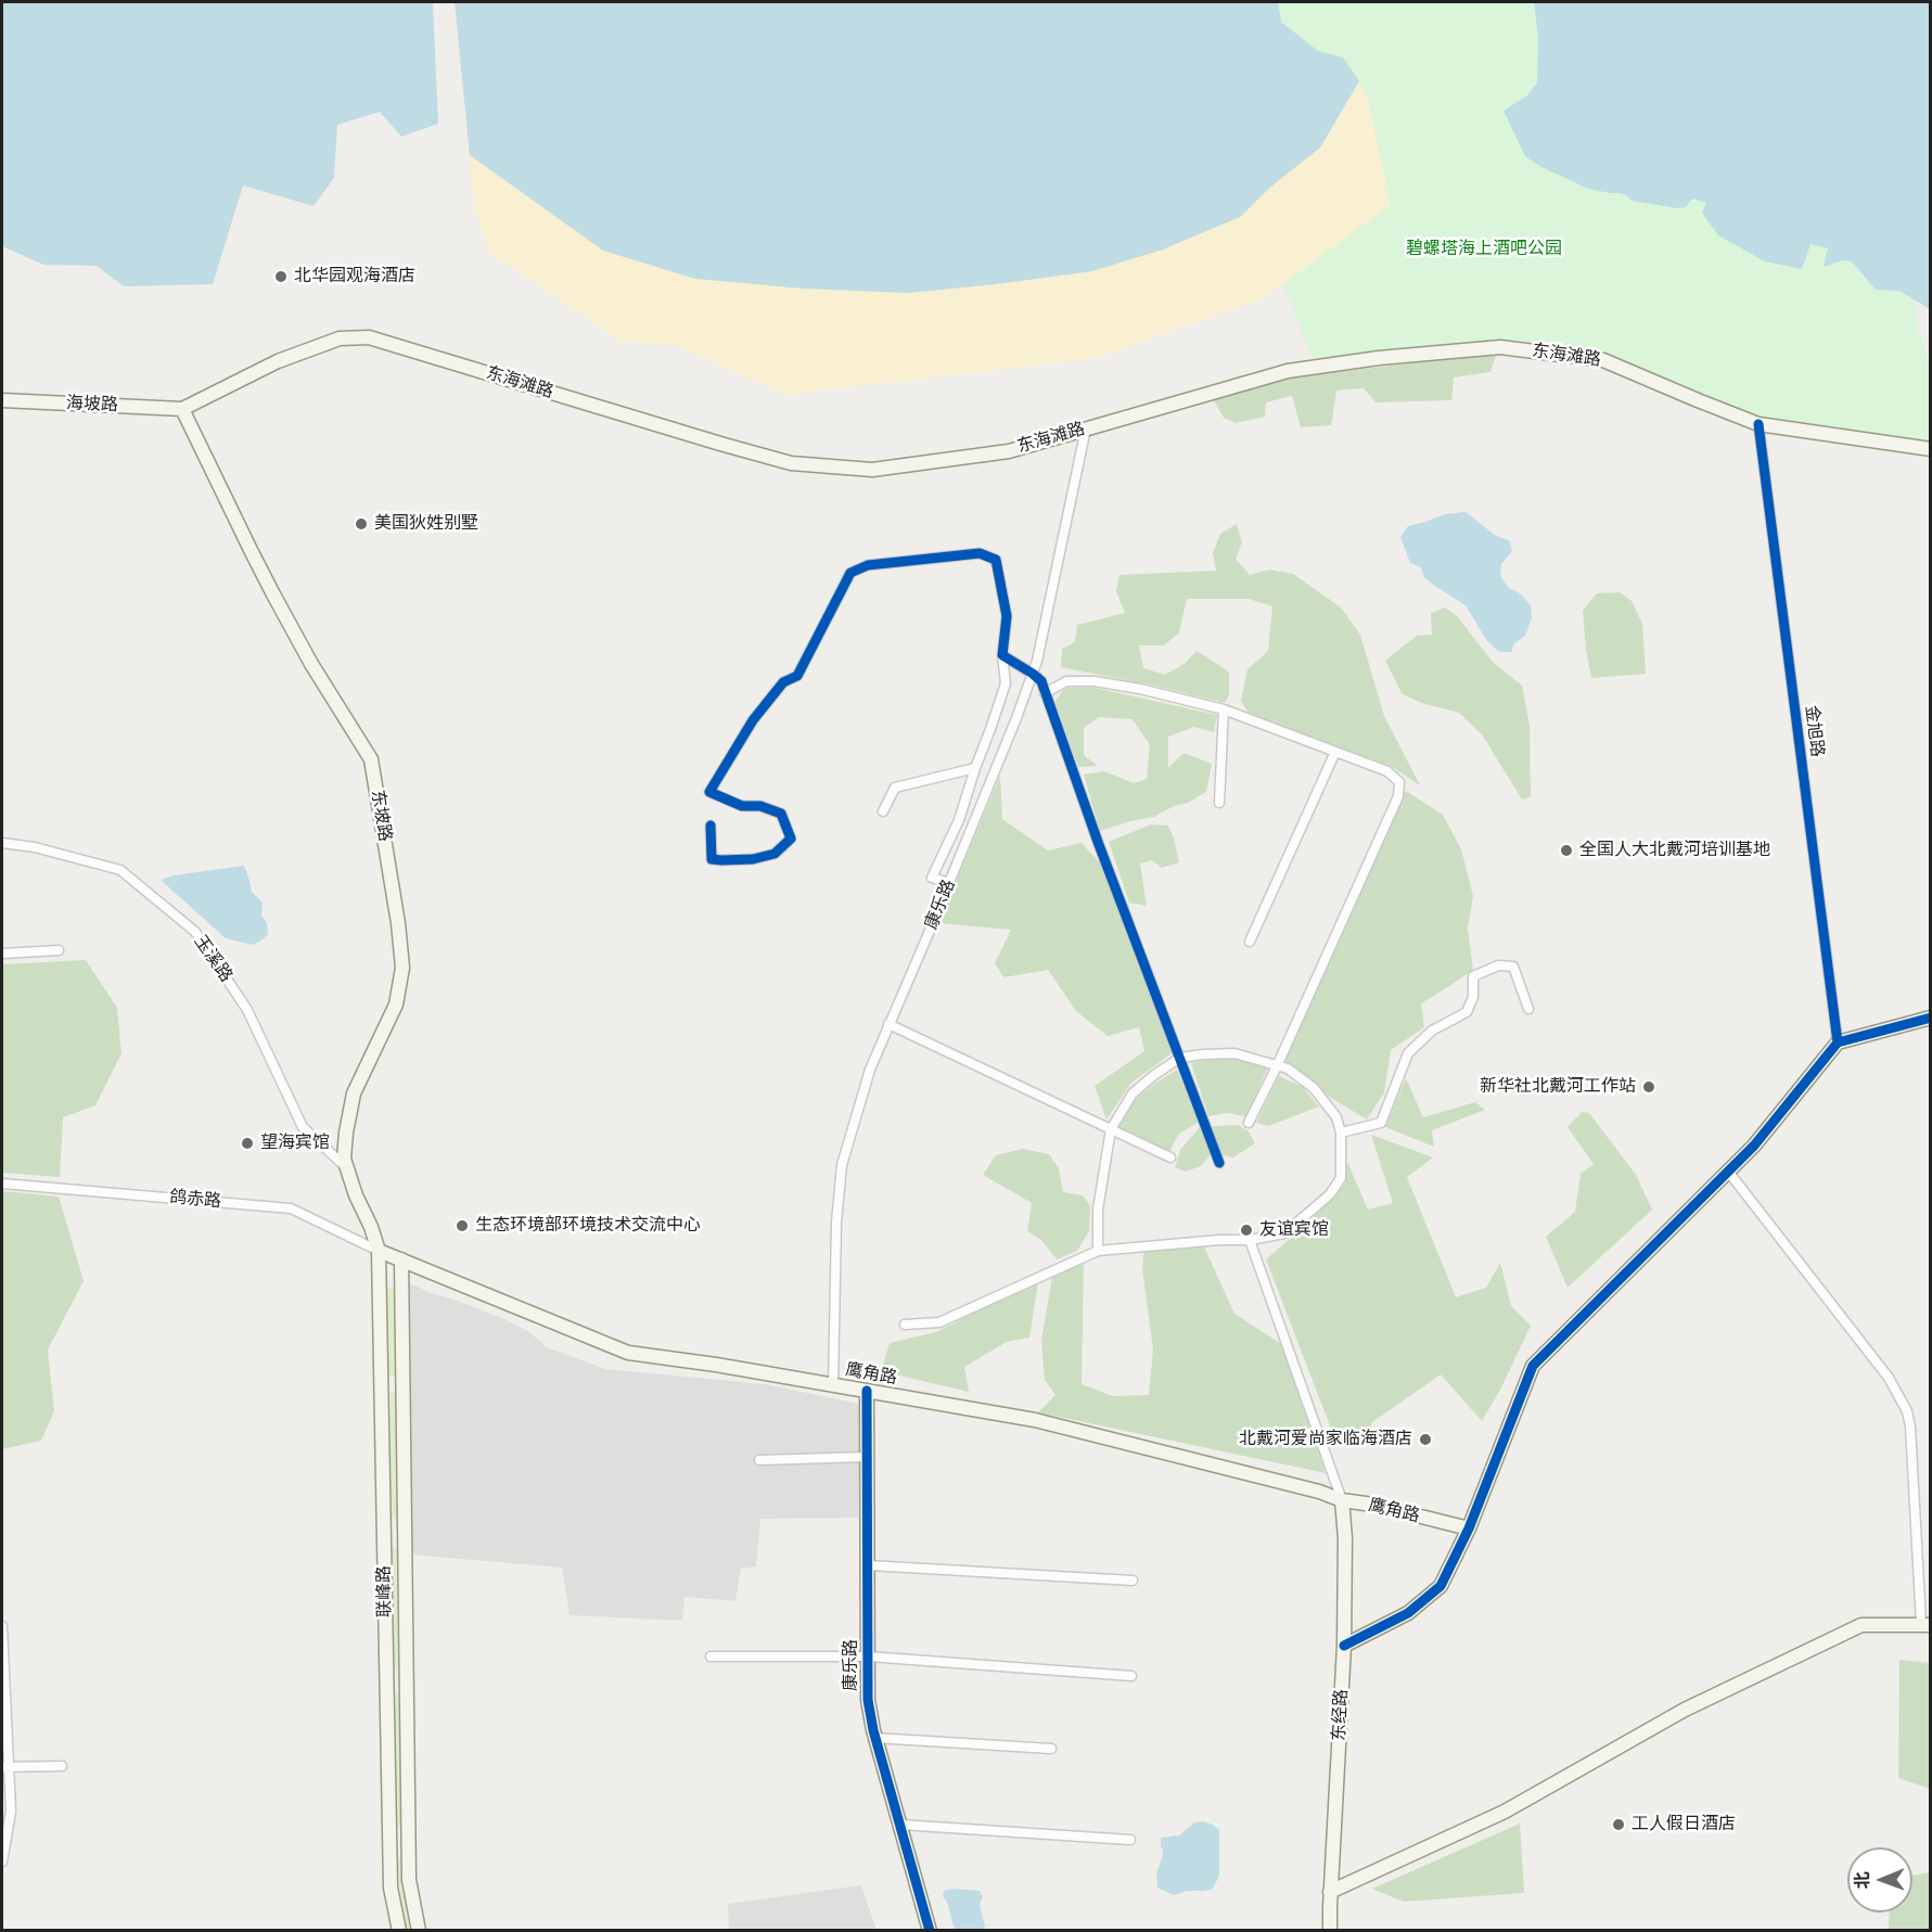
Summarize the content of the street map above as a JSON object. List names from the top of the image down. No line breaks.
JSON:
{"streets":{"main road":["东海滩路","海坡路","东坡路","康乐路","鹰角路","联峰路","东经路"],"street":["金旭路","玉溪路","鸽赤路"]},"crossings":[["东海滩路","海坡路"],["东海滩路","金旭路"],["东海滩路","东坡路"],["东海滩路","康乐路"],["海坡路","东坡路"],["东坡路","玉溪路"],["东坡路","鸽赤路"],["东坡路","鹰角路"],["东坡路","联峰路"],["康乐路","鹰角路"],["鸽赤路","鹰角路"],["鸽赤路","联峰路"],["鹰角路","联峰路"],["鹰角路","东经路"]],"parks":["碧螺塔海上酒吧公园"],"places":["北华园观海酒店","美国狄姓别墅","全国人大北戴河培训基地","新华社北戴河工作站","望海宾馆","生态环境部环境技术交流中心","友谊宾馆","北戴河爱尚家临海酒店","工人假日酒店"],"north":"left"}
